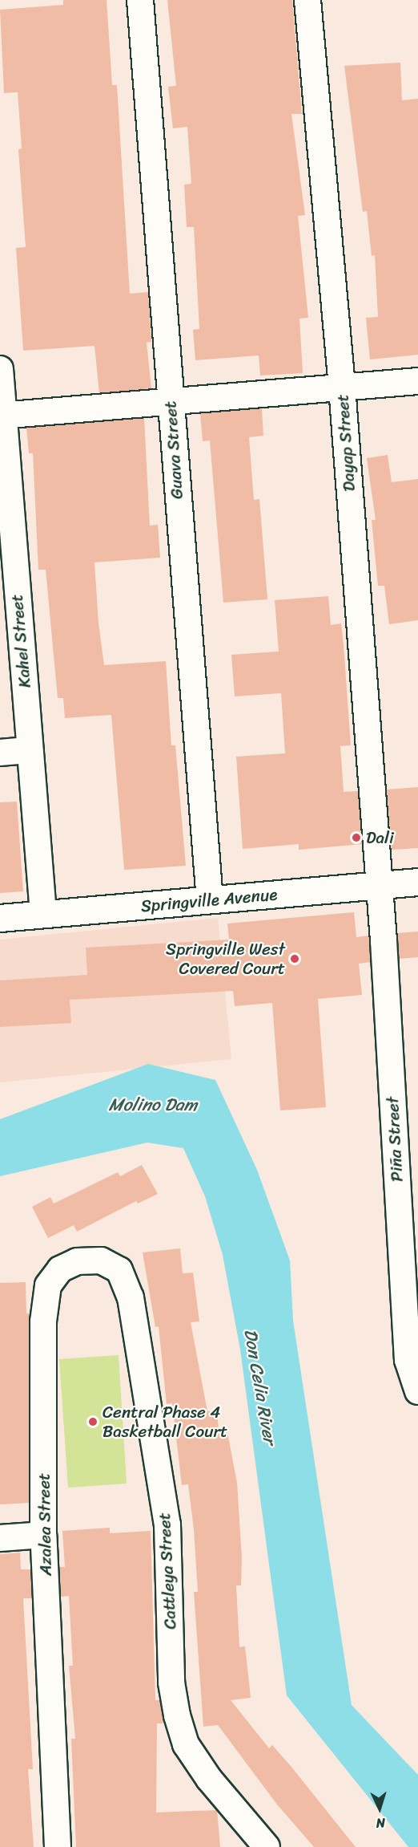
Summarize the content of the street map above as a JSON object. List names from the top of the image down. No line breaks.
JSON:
{"streets":{"street":["Dayap Street","Guava Street","Kahel Street","Springville Avenue","Piña Street","Azalea Street","Cattleya Street"]},"crossings":[["Dayap Street","Springville Avenue"],["Dayap Street","Piña Street"],["Guava Street","Springville Avenue"],["Kahel Street","Springville Avenue"],["Springville Avenue","Piña Street"],["Azalea Street","Cattleya Street"]],"water":["Molino Dam","Don Celia River"],"places":["Dali","Springville West Covered Court","Central Phase 4 Basketball Court"],"north":"bottom"}
